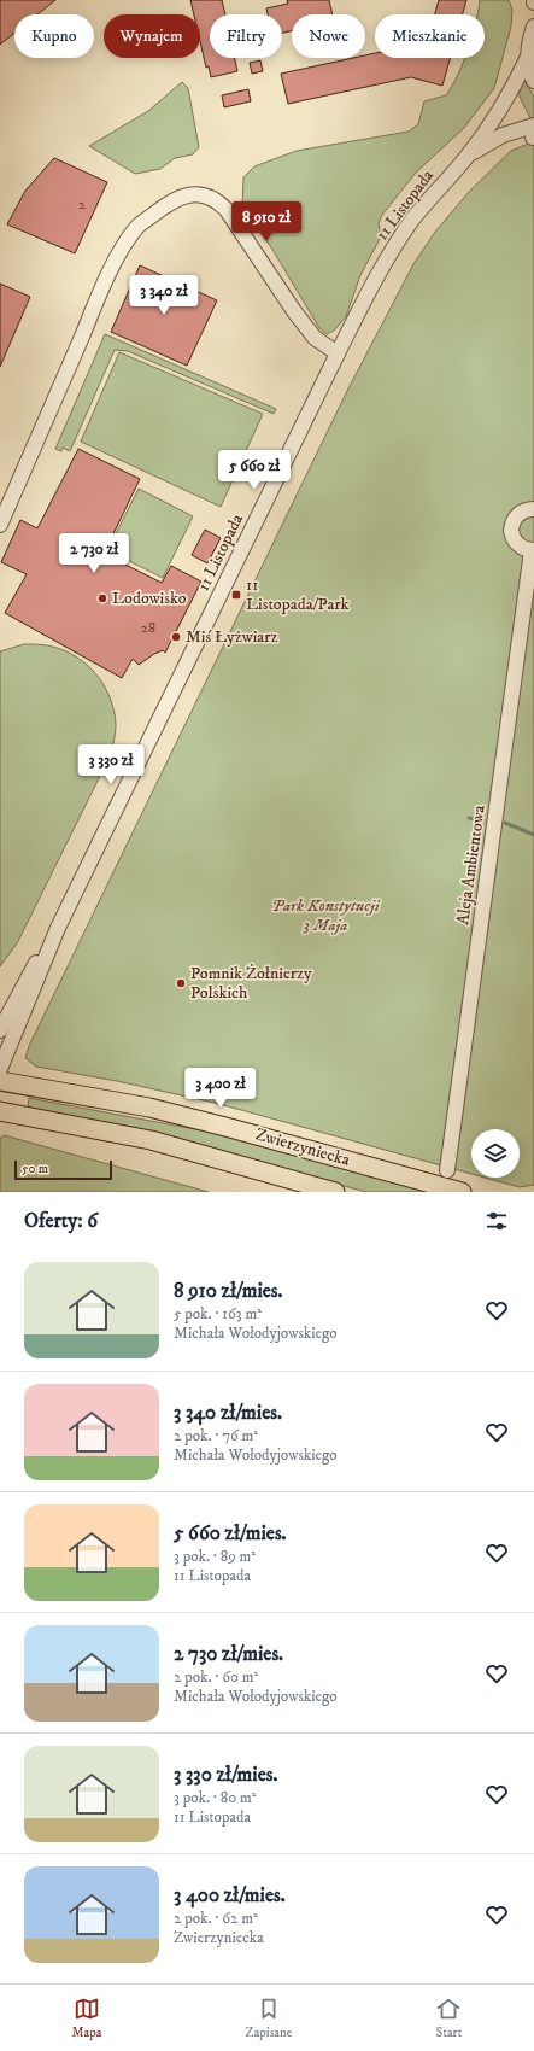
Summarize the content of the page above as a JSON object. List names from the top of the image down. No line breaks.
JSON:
{"streets":{"main road":["Zwierzyniecka"],"street":["11 Listopada","Aleja Ambientowa"]},"parks":["Park Konstytucji 3 Maja"],"places":{"transit":["11 Listopada/Park"],"other":["Lodowisko","Miś Łyżwiarz","Pomnik Żołnierzy Polskich"]},"house_numbers":["2","28"],"scale_bar":"50 m","page":{"chip":["Kupno","Wynajem","Filtry","Nowe","Mieszkanie"],"price":["8 910 zł","3 340 zł","5 660 zł","2 730 zł","3 330 zł","3 400 zł"],"scale":"50 m","heading":"Oferty: 6","list":[{"name":"8 910 zł/mies.","note":"5 pok. · 163 m² · Michała Wołodyjowskiego"},{"name":"3 340 zł/mies.","note":"2 pok. · 76 m² · Michała Wołodyjowskiego"},{"name":"5 660 zł/mies.","note":"3 pok. · 89 m² · 11 Listopada"},{"name":"2 730 zł/mies.","note":"2 pok. · 60 m² · Michała Wołodyjowskiego"},{"name":"3 330 zł/mies.","note":"3 pok. · 80 m² · 11 Listopada"},{"name":"3 400 zł/mies.","note":"2 pok. · 62 m² · Zwierzyniecka"}],"tabs":["Mapa","Zapisane","Start"]}}
